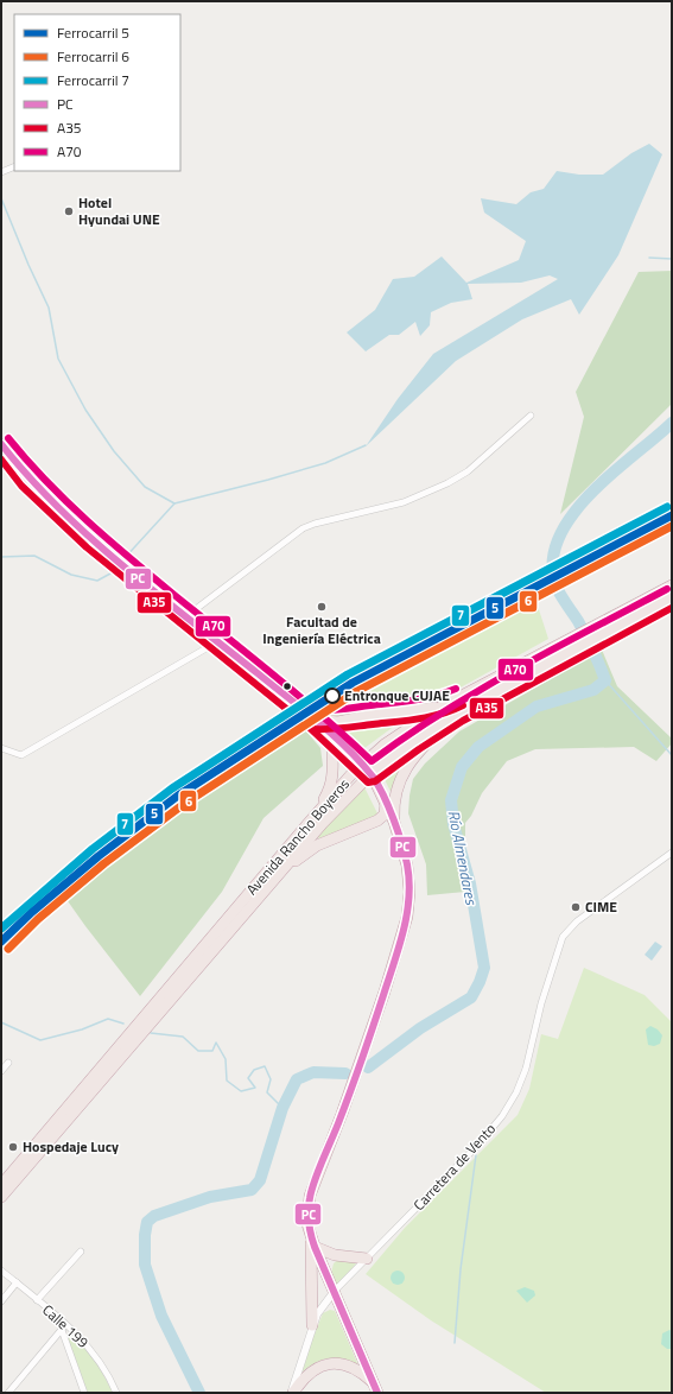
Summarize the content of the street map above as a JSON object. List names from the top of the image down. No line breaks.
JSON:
{"streets":{"highway":["Avenida Rancho Boyeros"],"street":["Carretera de Vento","Calle 199"]},"water":["Río Almendares"],"places":["Hotel Hyundai UNE","Facultad de Ingeniería Eléctrica","Entronque CUJAE","CIME","Hospedaje Lucy"],"lines":["transit line A70","transit line PC","transit line A35","rail line 7","rail line 5","rail line 6"],"legend":["Ferrocarril 5","Ferrocarril 6","Ferrocarril 7","PC","A35","A70"]}
